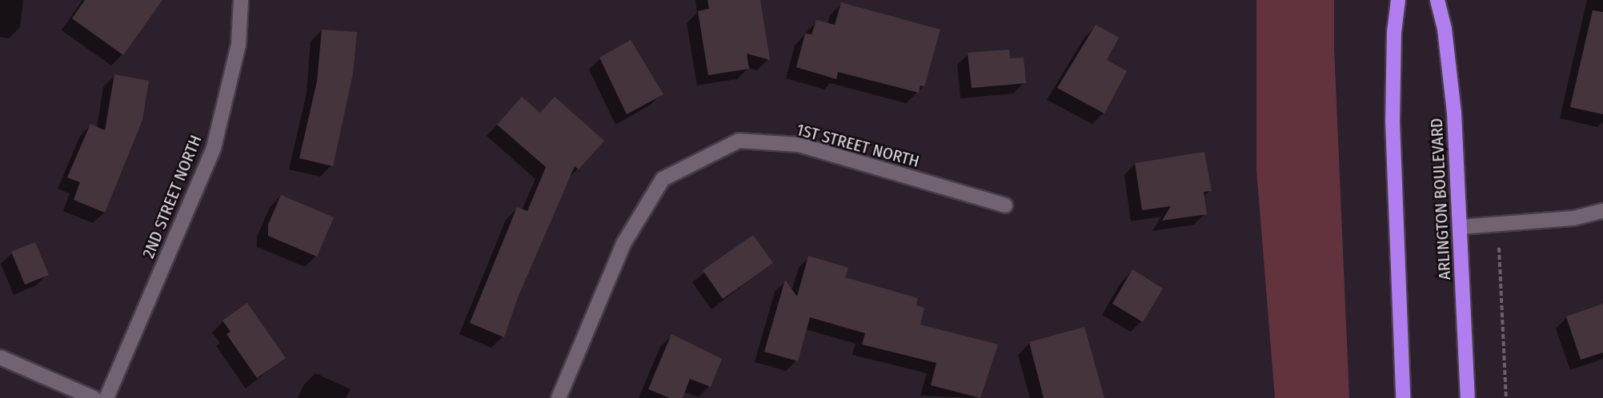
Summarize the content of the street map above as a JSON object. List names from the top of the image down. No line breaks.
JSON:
{"streets":{"highway":["ARLINGTON BOULEVARD"],"street":["1ST STREET NORTH","2ND STREET NORTH"]}}
